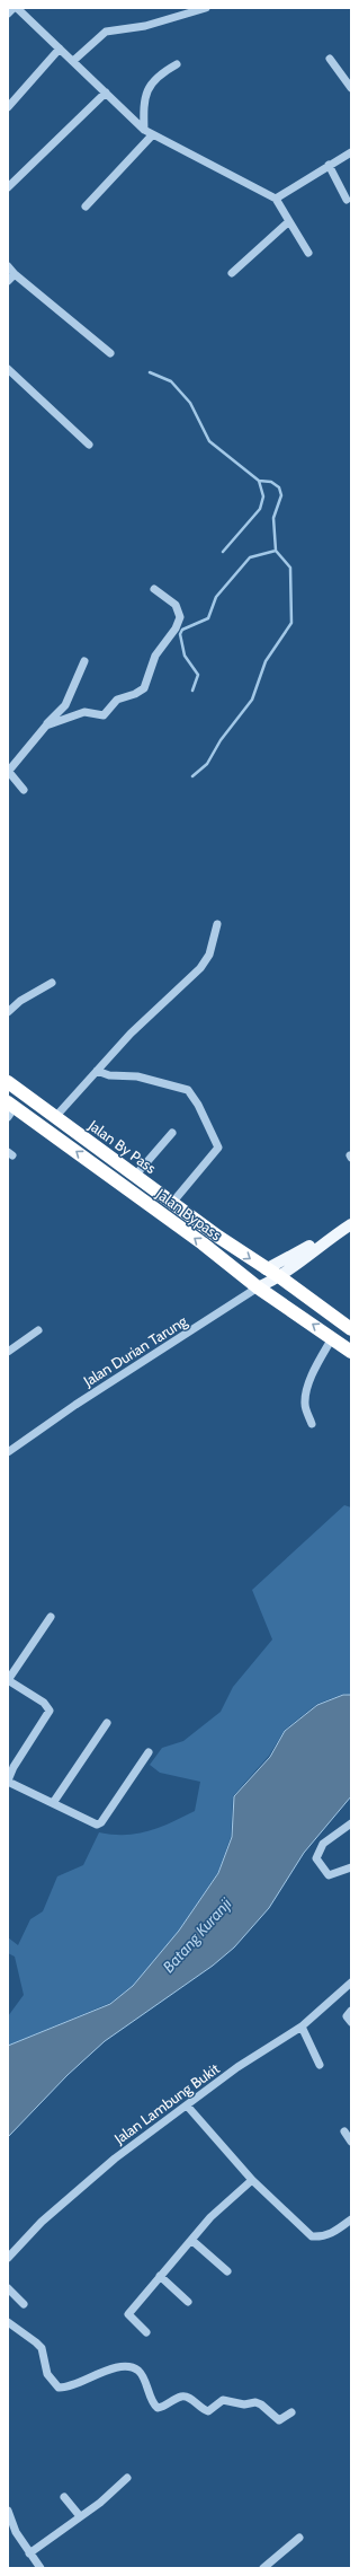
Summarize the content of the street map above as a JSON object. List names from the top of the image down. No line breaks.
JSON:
{"streets":{"highway":["Jalan By Pass","Jalan Bypass"],"main road":["Jalan Durian Tarung"],"street":["Jalan Lambung Bukit"]},"crossings":[["Jalan By Pass","Jalan Durian Tarung"],["Jalan Bypass","Jalan Durian Tarung"]],"one_way":["Jalan Bypass"],"water":["Batang Kuranji"]}
